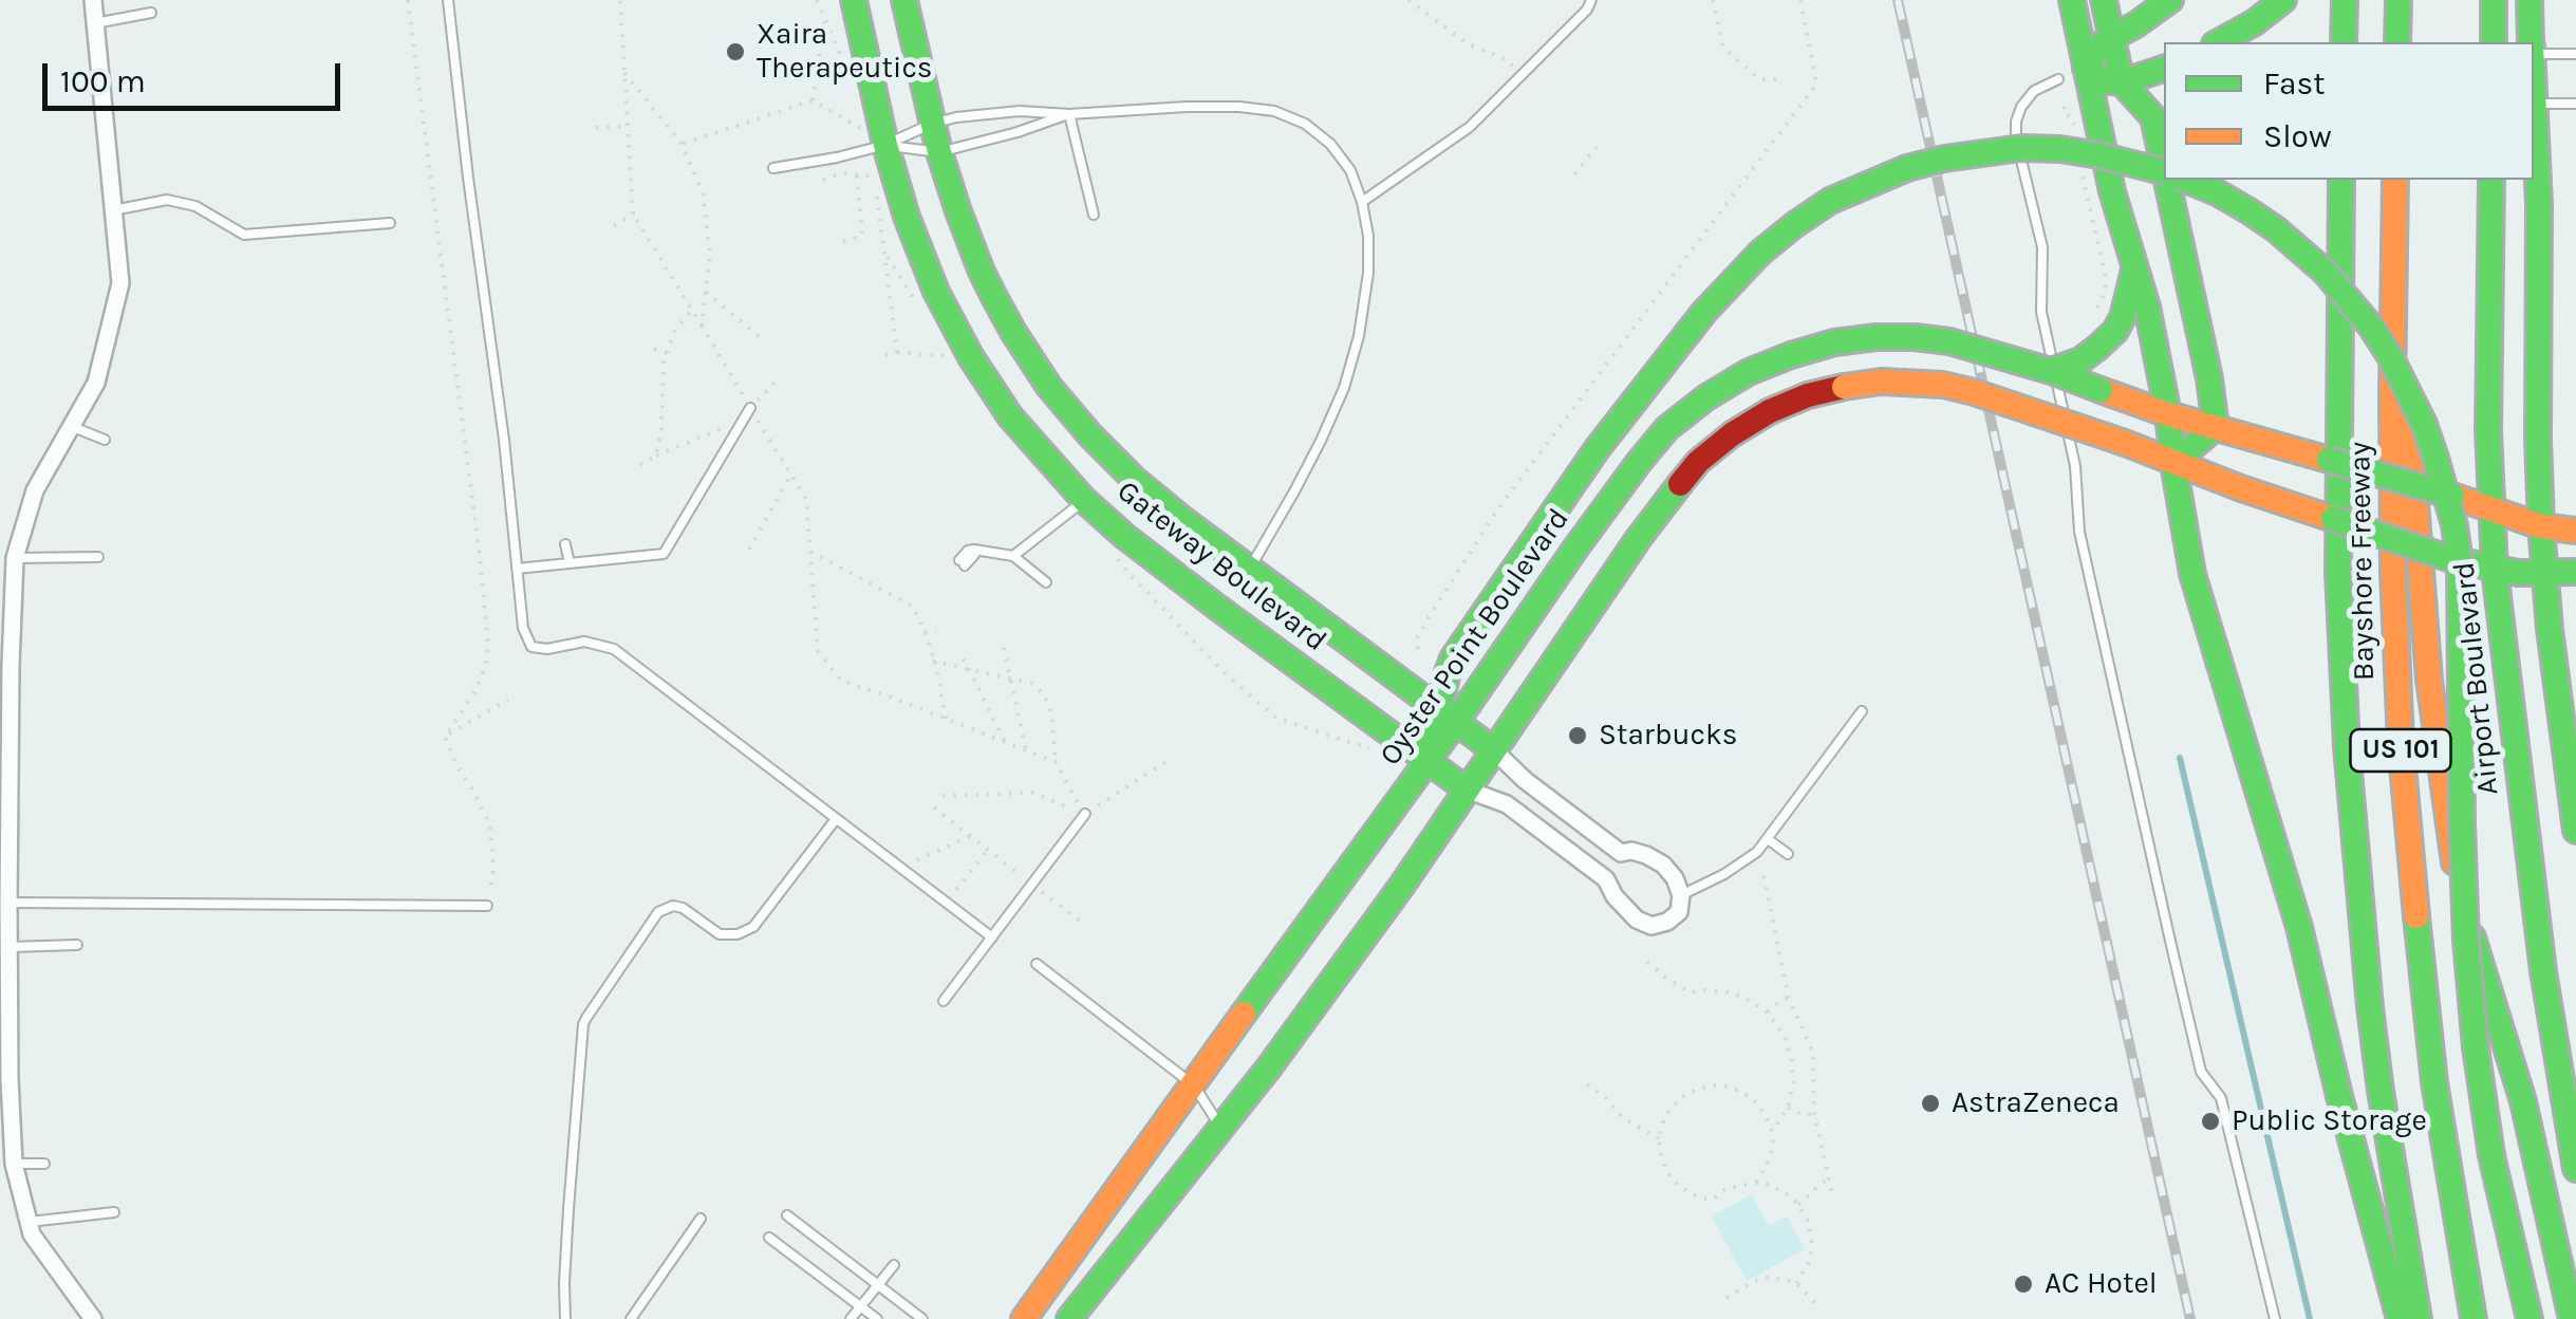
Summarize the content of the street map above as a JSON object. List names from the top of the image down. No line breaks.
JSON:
{"streets":{"main road":["Bayshore Freeway","Gateway Boulevard","Oyster Point Boulevard","Airport Boulevard","US 101"]},"crossings":[["Gateway Boulevard","Oyster Point Boulevard"],["Oyster Point Boulevard","Airport Boulevard"]],"places":["Xaira Therapeutics","Starbucks","AstraZeneca","Public Storage","AC Hotel"],"legend":["Fast","Slow"],"scale_bar":"100 m"}
